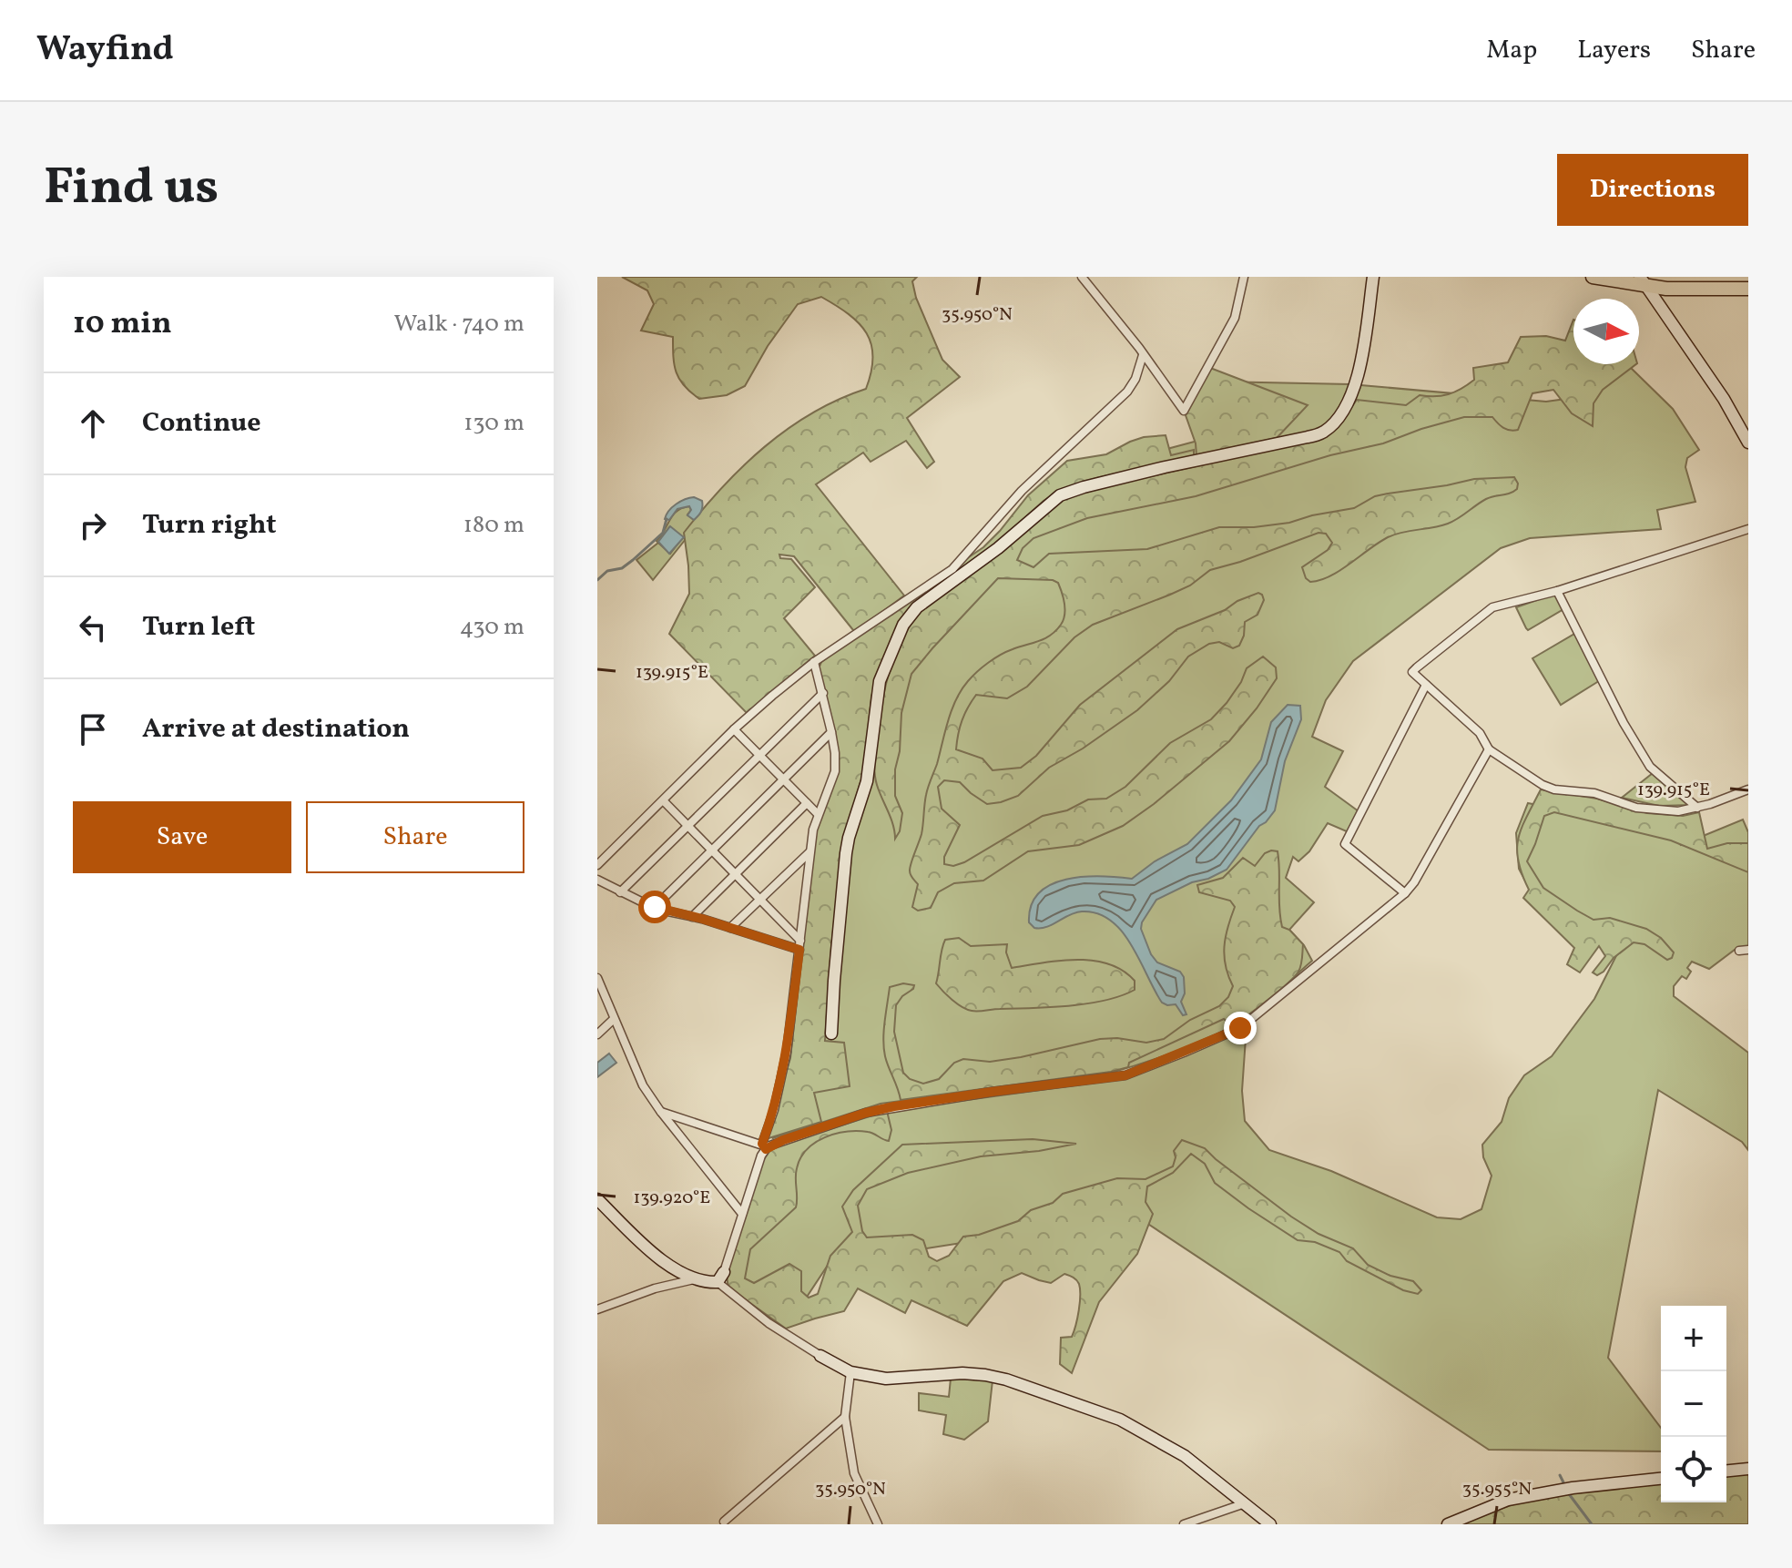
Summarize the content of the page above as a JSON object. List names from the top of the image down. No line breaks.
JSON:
{"north":"right","page":{"header":"Wayfind","nav":["Map","Layers","Share"],"title":"Find us","buttons":["Directions",["Save","Share"]],"heading":["10 min","Walk · 740 m"],"list":[["Continue","130 m"],["Turn right","180 m"],["Turn left","430 m"],"Arrive at destination"],"map_buttons":["+","−"]},"coordinates":["35.950°N","139.915°E","139.920°E","35.955°N"]}
